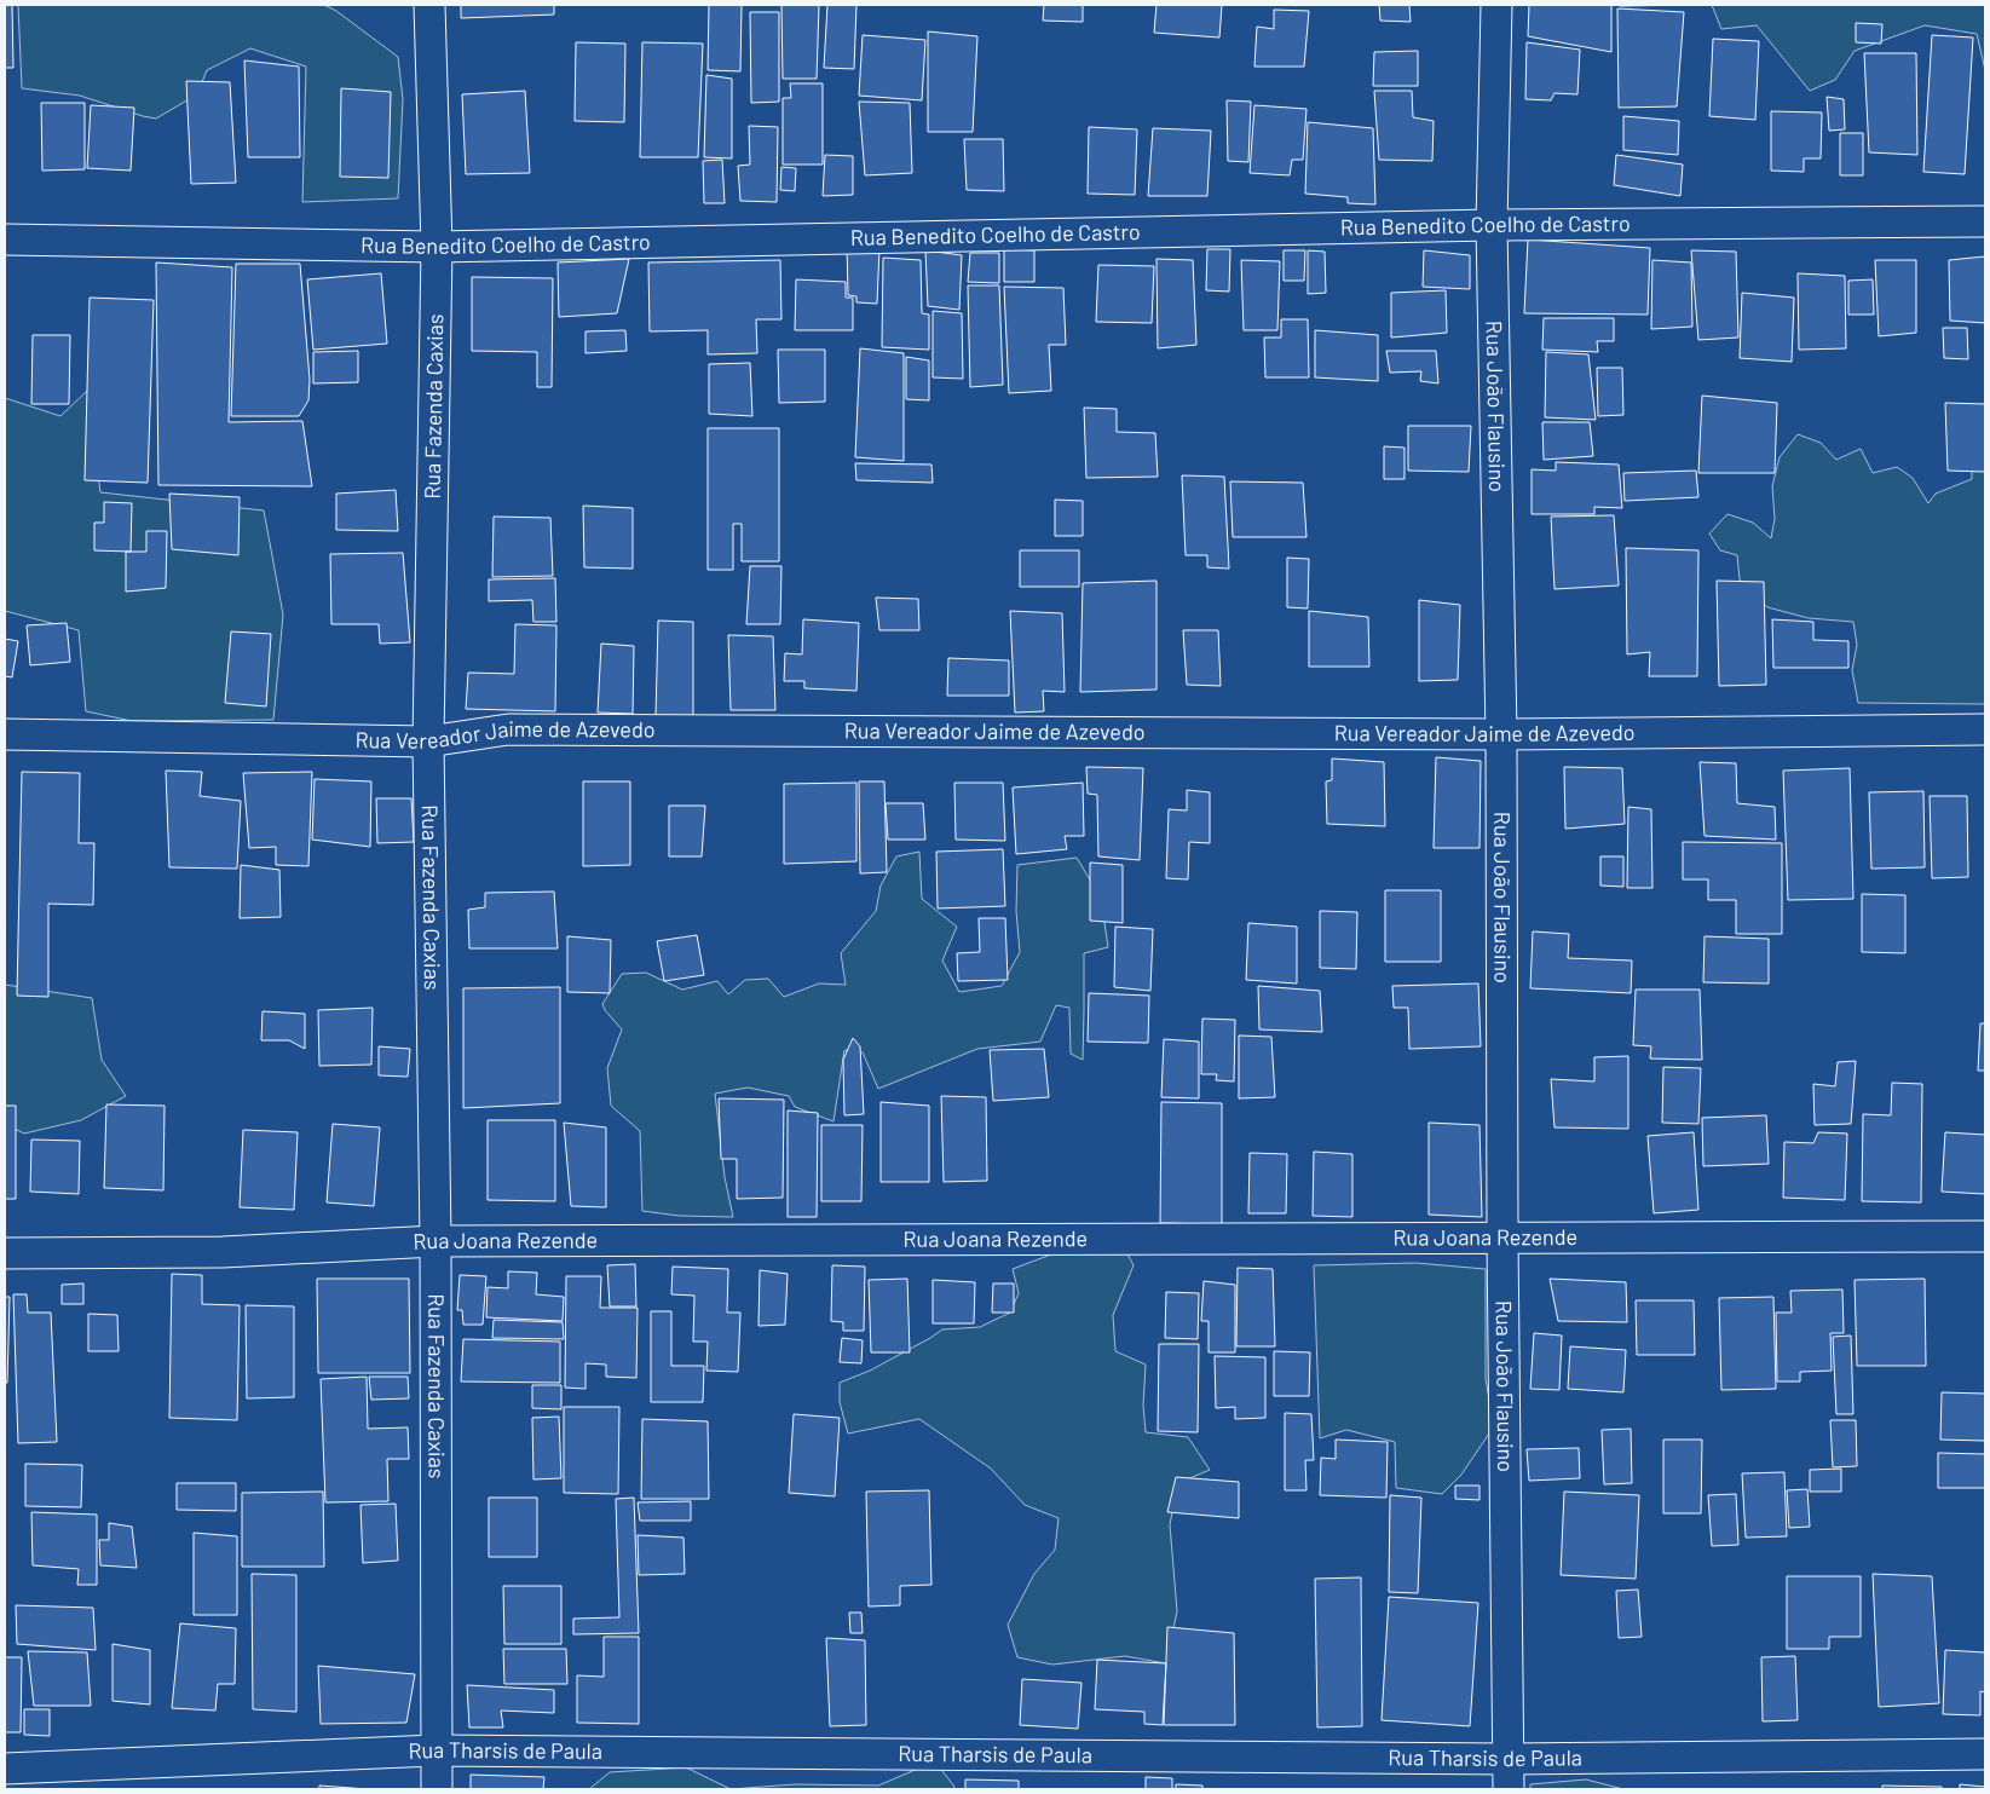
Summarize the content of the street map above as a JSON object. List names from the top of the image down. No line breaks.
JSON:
{"streets":{"street":["Rua Benedito Coelho de Castro","Rua Fazenda Caxias","Rua João Flausino","Rua Vereador Jaime de Azevedo","Rua Joana Rezende","Rua Tharsis de Paula"]},"crossings":[["Rua Benedito Coelho de Castro","Rua Fazenda Caxias"],["Rua Benedito Coelho de Castro","Rua João Flausino"],["Rua Fazenda Caxias","Rua Vereador Jaime de Azevedo"],["Rua Fazenda Caxias","Rua Joana Rezende"],["Rua Fazenda Caxias","Rua Tharsis de Paula"],["Rua João Flausino","Rua Vereador Jaime de Azevedo"],["Rua João Flausino","Rua Joana Rezende"],["Rua João Flausino","Rua Tharsis de Paula"]]}
